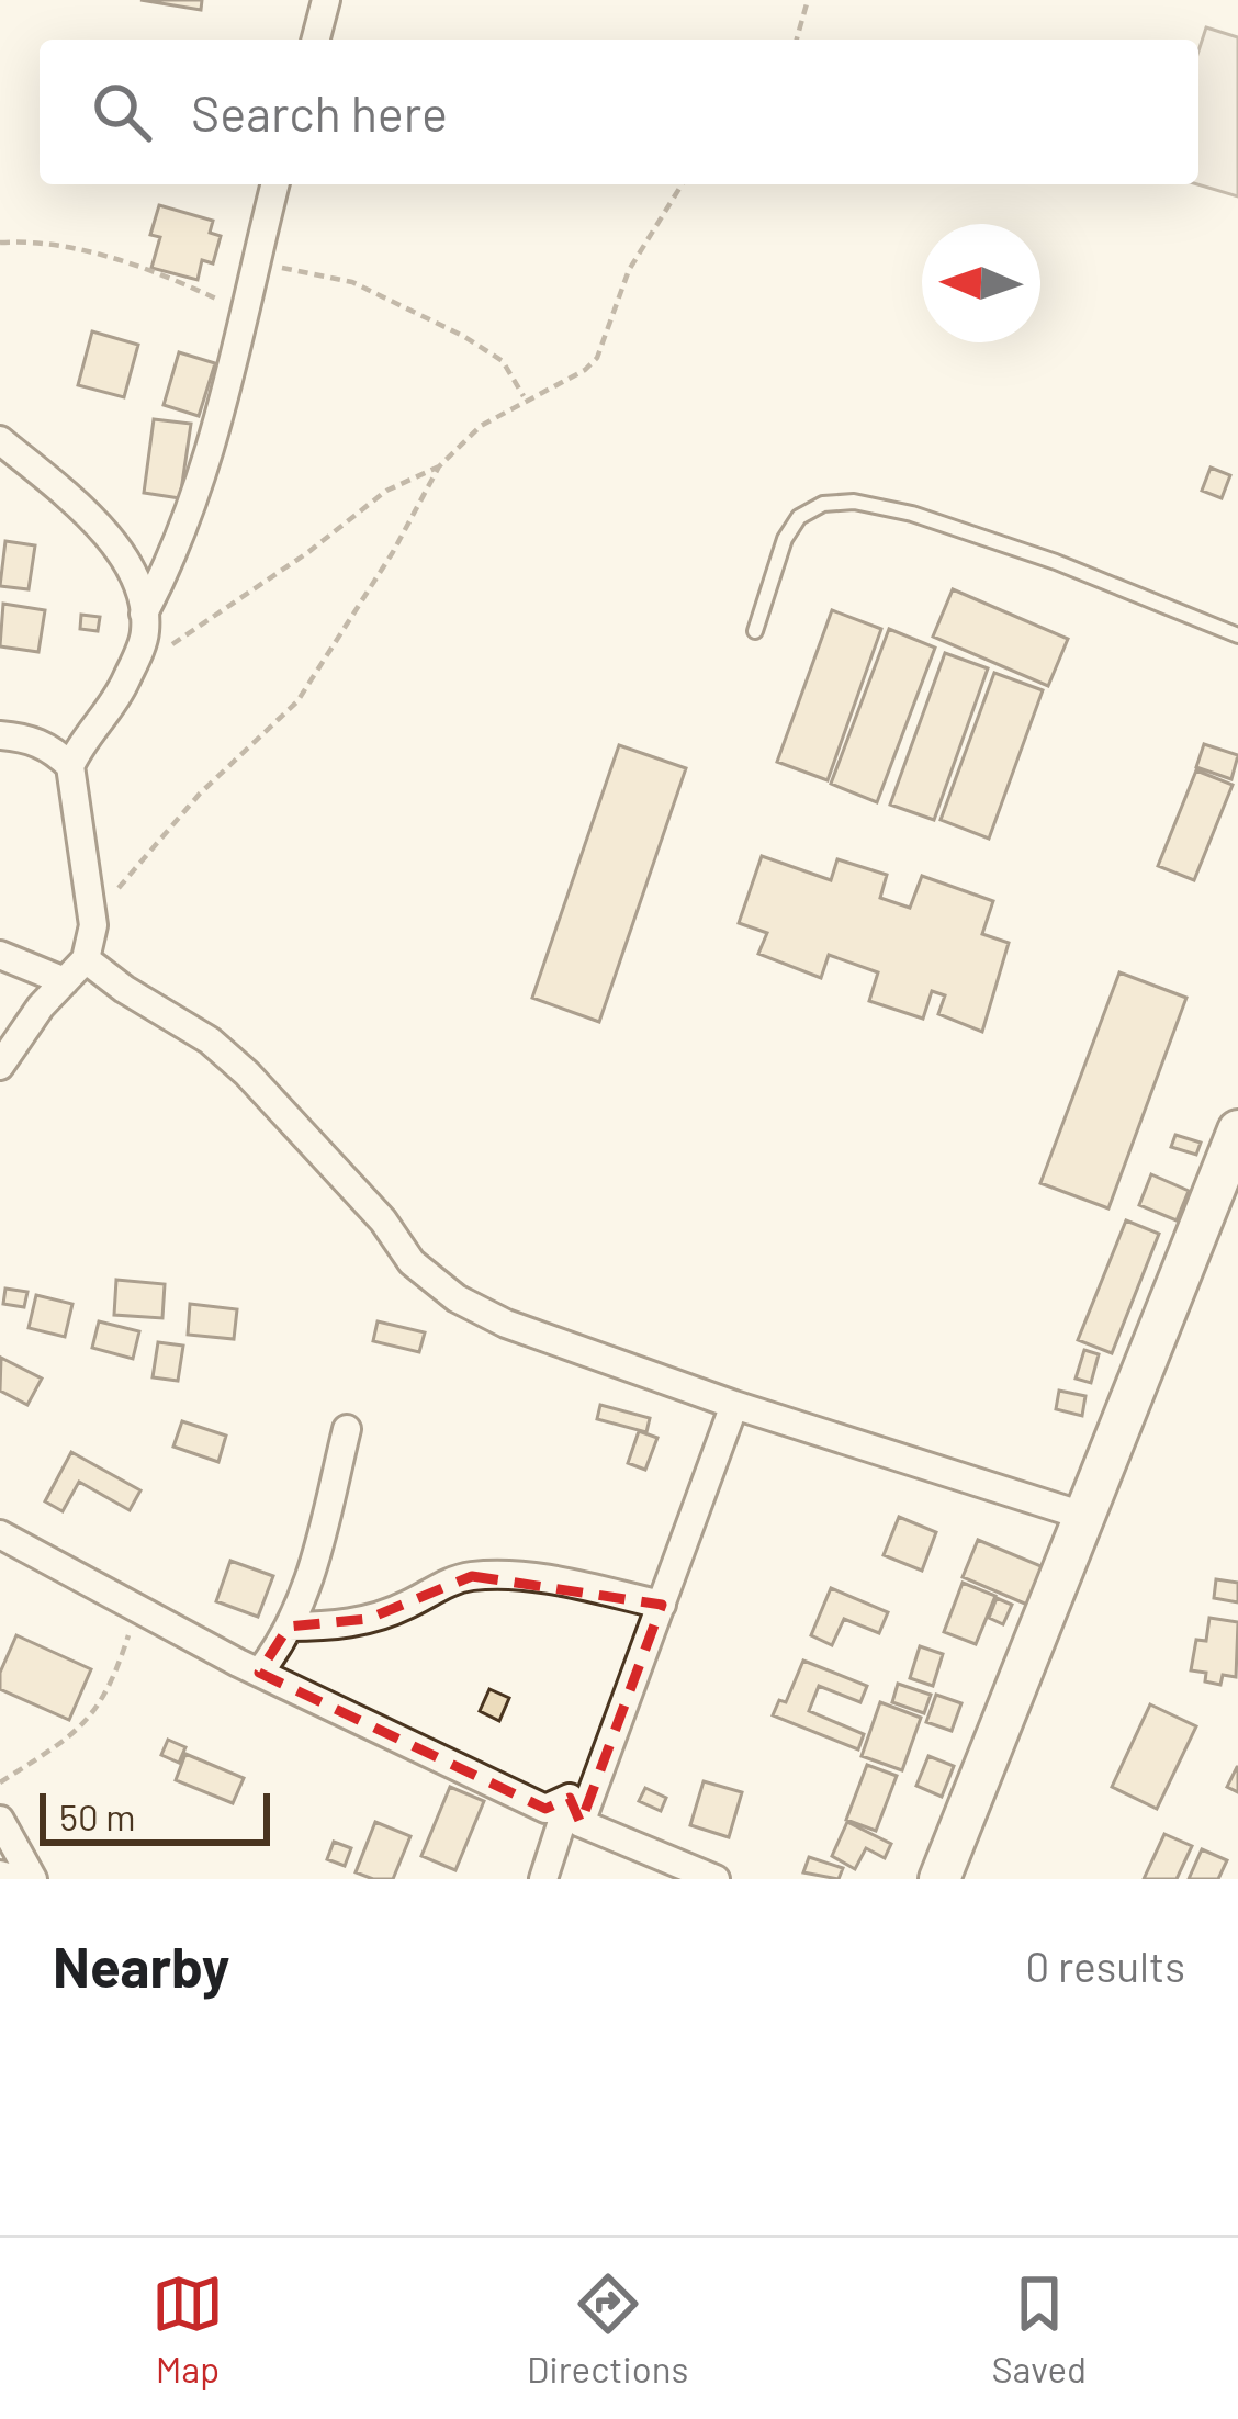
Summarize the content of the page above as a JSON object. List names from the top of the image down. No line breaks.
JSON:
{"scale_bar":"50 m","north":"left","page":{"search":"Search here","scale":"50 m","heading":["Nearby","0 results"],"nav":["Map","Directions","Saved"]}}
